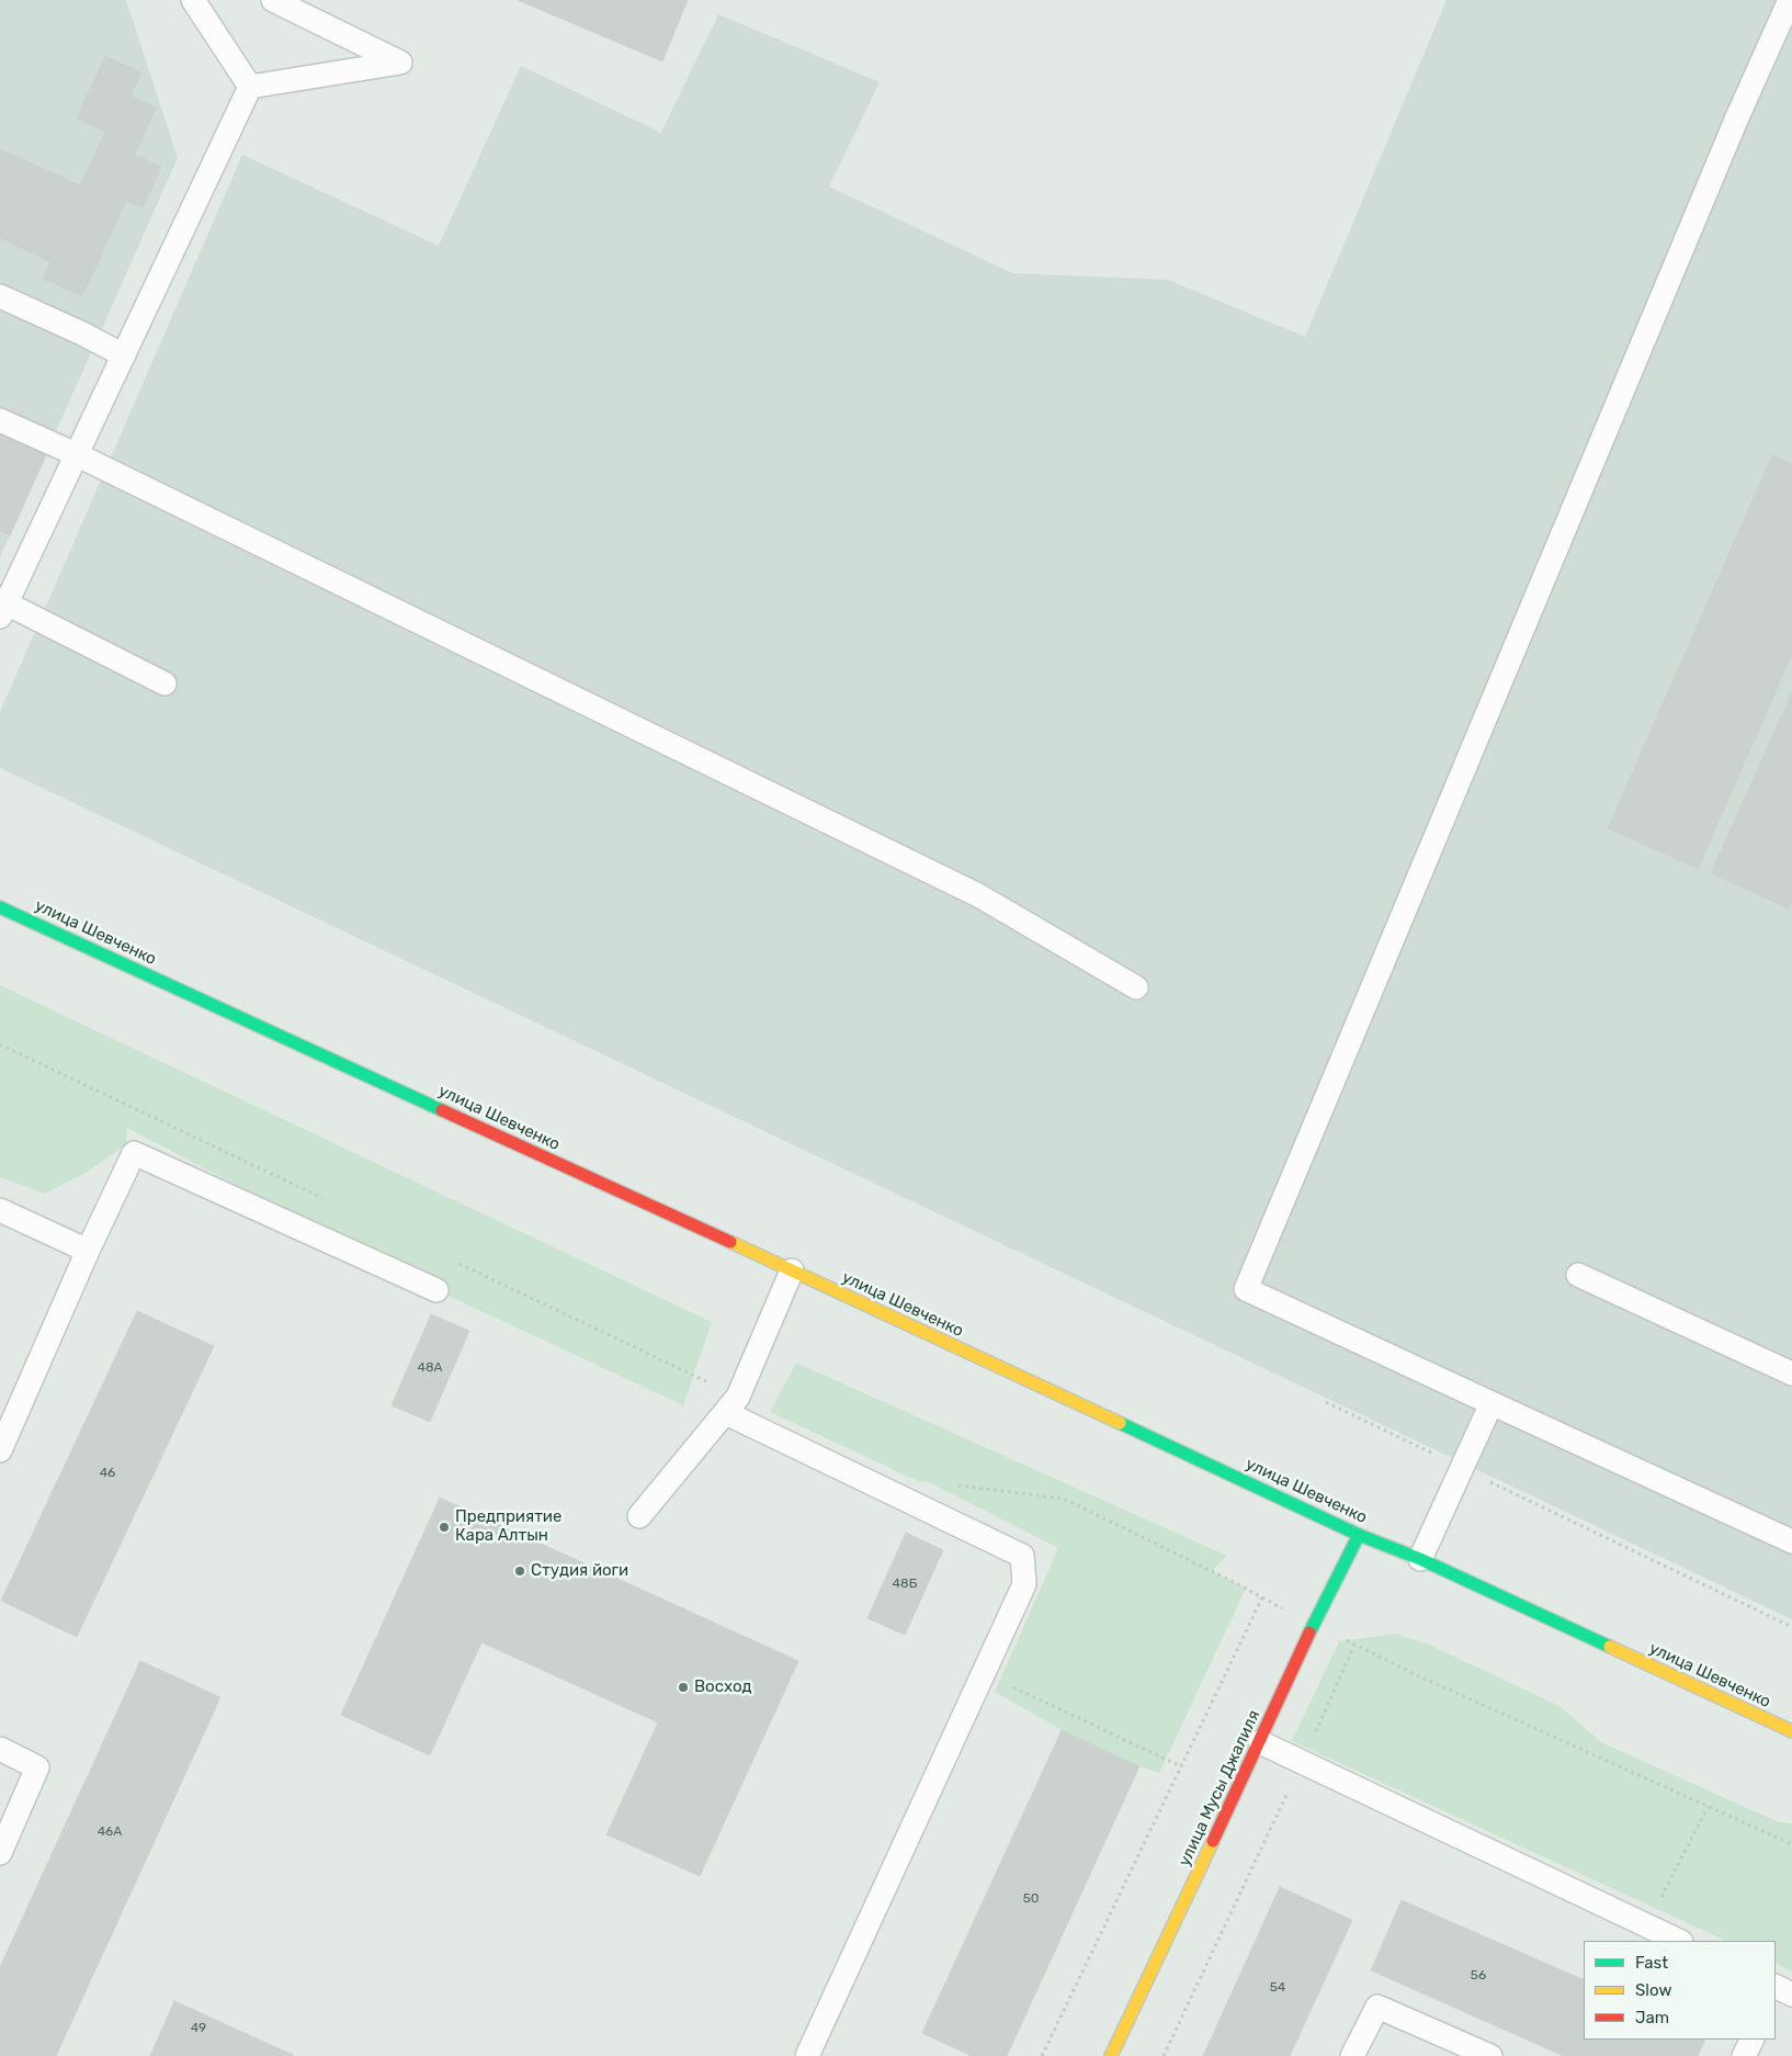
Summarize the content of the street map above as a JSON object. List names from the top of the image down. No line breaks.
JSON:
{"streets":{"main road":["улица Шевченко","улица Мусы Джалиля"]},"crossings":[["улица Шевченко","улица Мусы Джалиля"]],"places":["Предприятие Кара Алтын","Студия йоги","Восход"],"house_numbers":["48А","46","48Б","46А","50","56","54","49"],"legend":["Fast","Slow","Jam"]}
